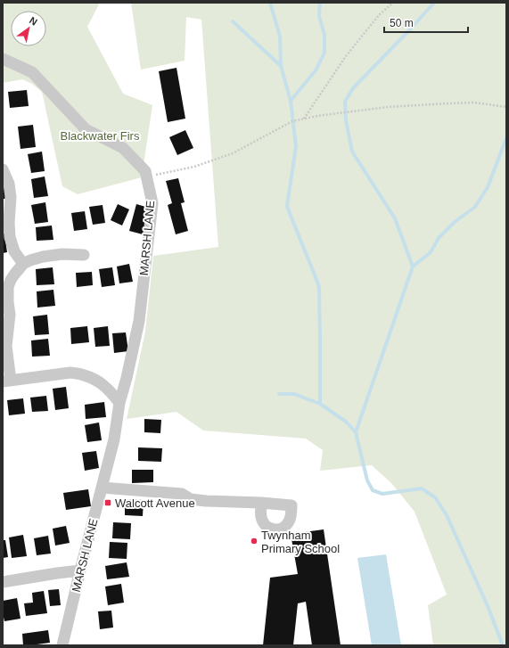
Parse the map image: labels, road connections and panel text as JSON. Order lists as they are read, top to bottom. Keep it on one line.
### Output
{"streets":{"street":["MARSH LANE"]},"parks":["Blackwater Firs"],"places":{"transit":["Walcott Avenue"],"other":["Twynham Primary School"]},"scale_bar":"50 m","north":"top right"}
